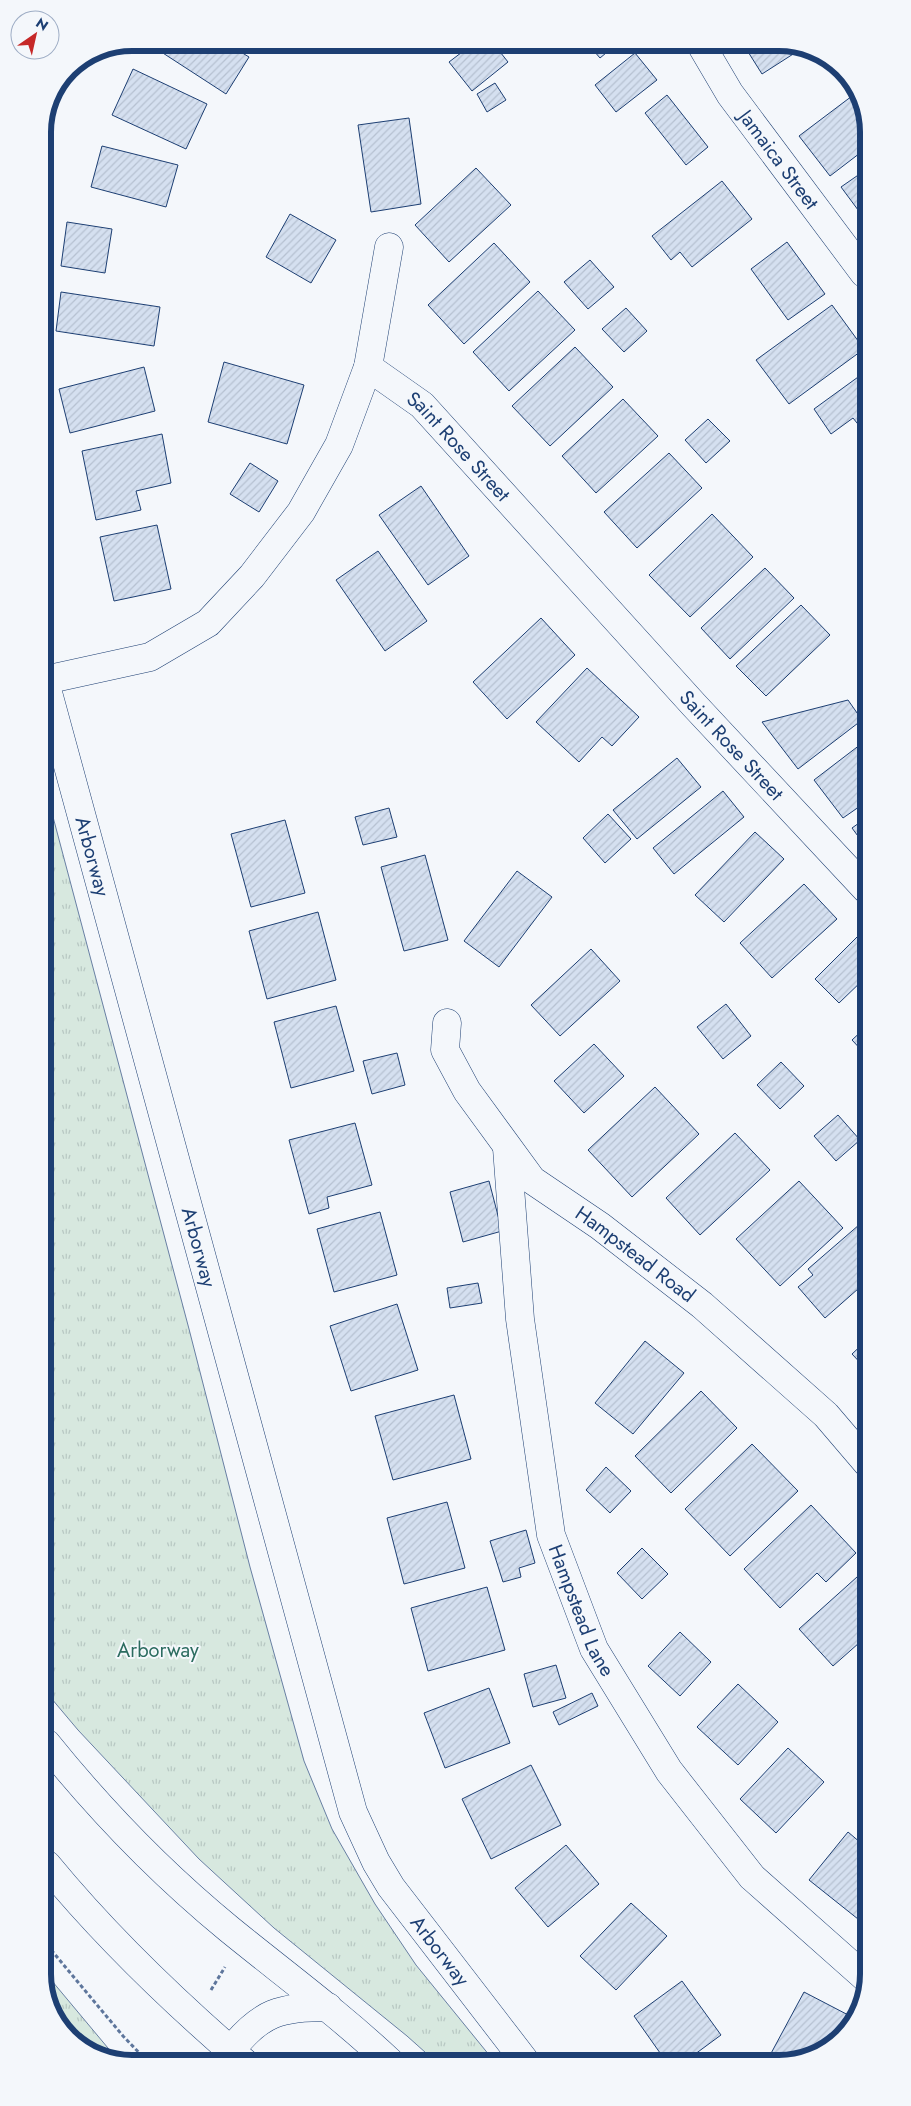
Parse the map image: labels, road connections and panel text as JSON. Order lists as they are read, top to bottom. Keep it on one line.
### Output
{"streets":{"main road":["Jamaica Street","Saint Rose Street","Arborway","Hampstead Road","Hampstead Lane"]},"crossings":[["Hampstead Road","Hampstead Lane"]],"parks":["Arborway"],"north":"top right"}
